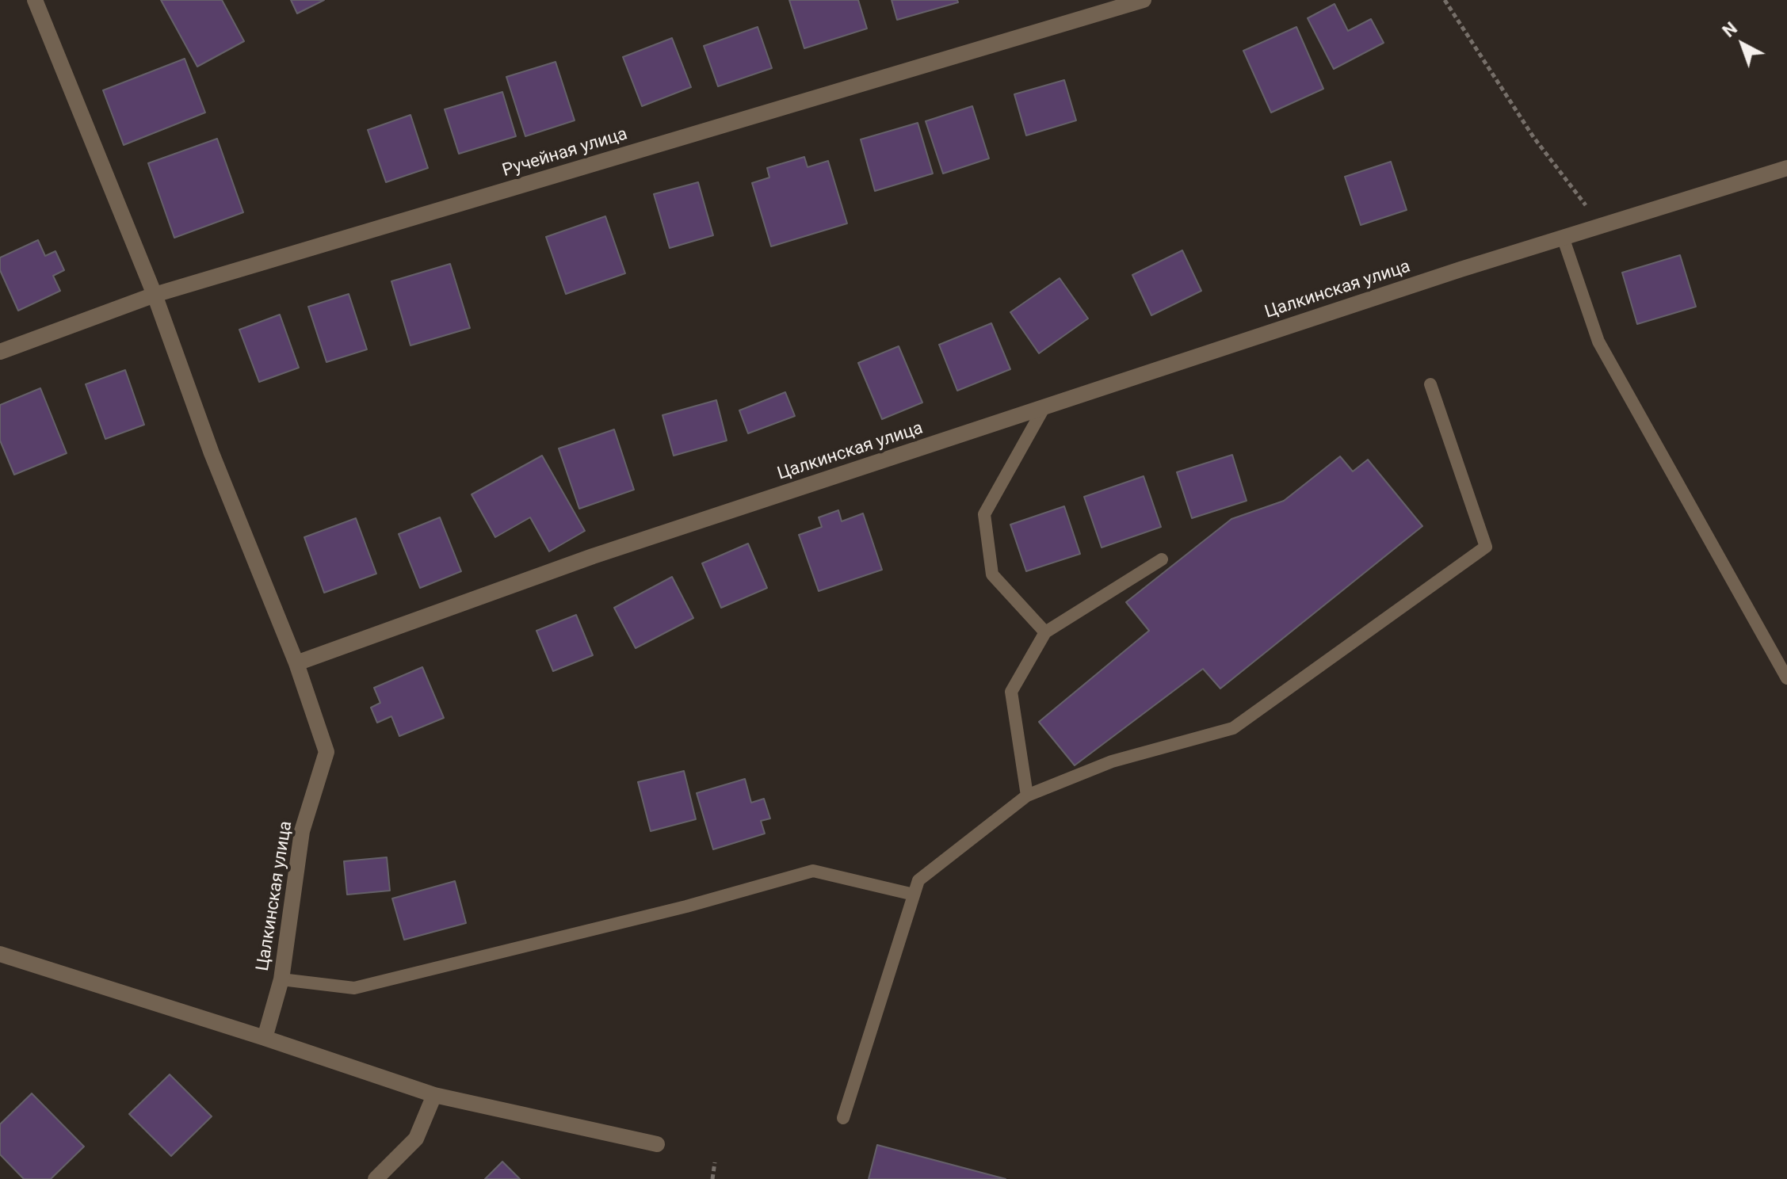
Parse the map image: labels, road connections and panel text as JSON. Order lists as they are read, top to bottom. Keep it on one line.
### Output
{"streets":{"street":["Ручейная улица","Цалкинская улица"]},"north":"top left"}
